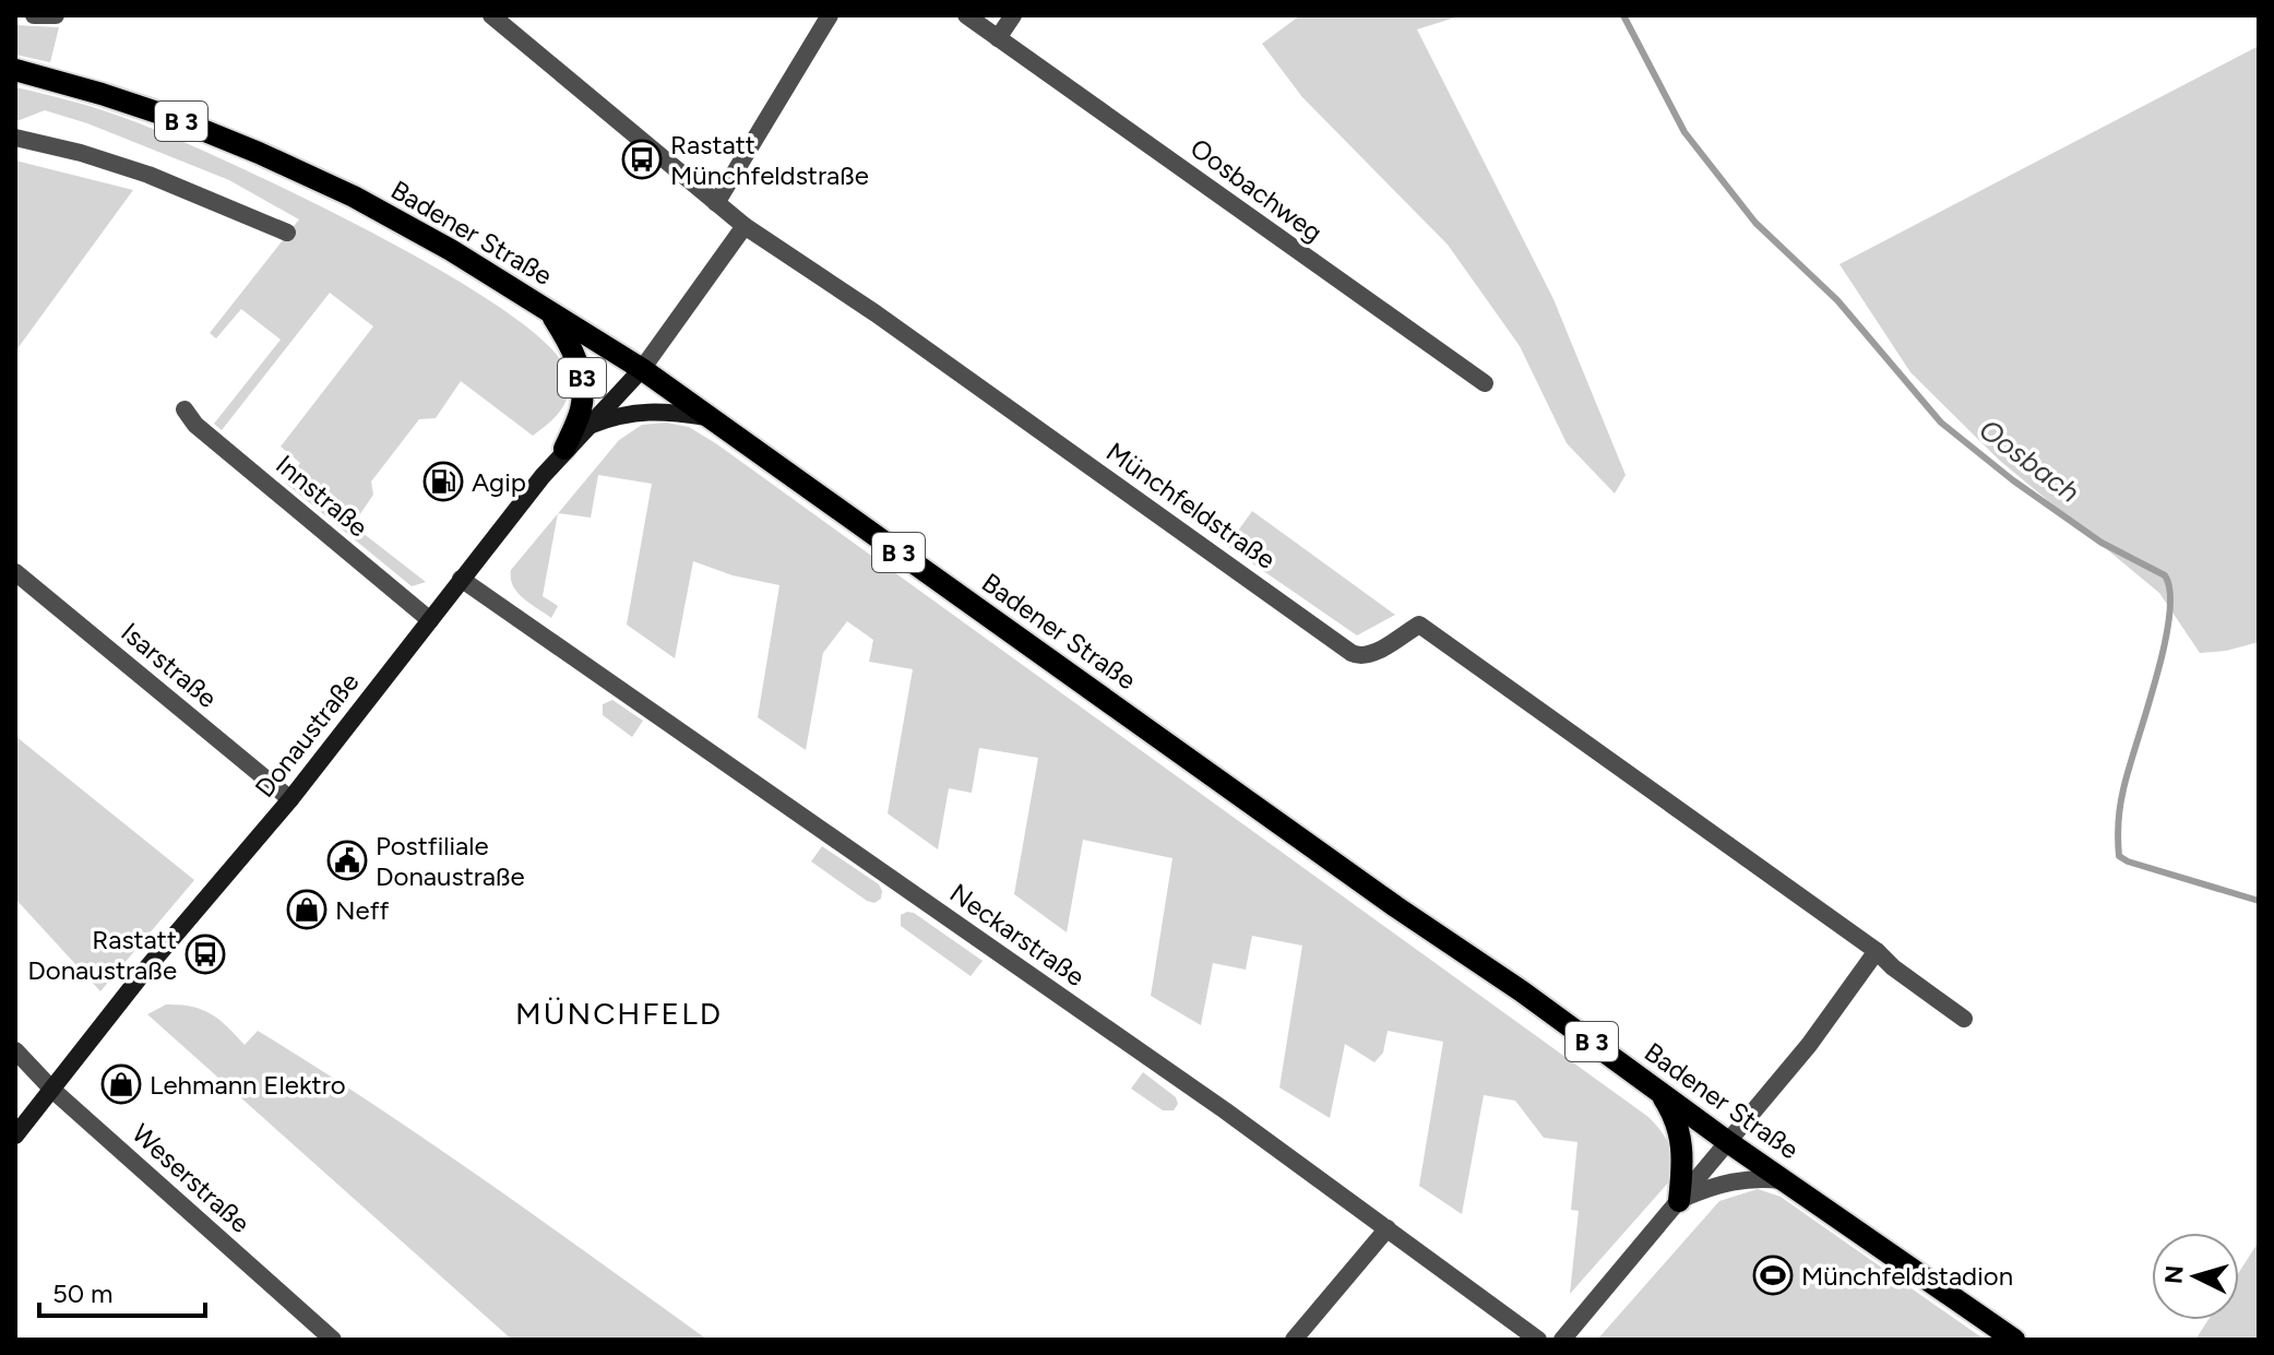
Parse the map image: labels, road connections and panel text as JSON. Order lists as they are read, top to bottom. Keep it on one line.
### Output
{"streets":{"main road":["B 3","Badener Straße","B3"],"street":["Oosbachweg","Innstraße","Münchfeldstraße","Isarstraße","Donaustraße","Neckarstraße","Weserstraße"]},"crossings":[["Badener Straße","B3"],["Badener Straße","Donaustraße"],["B3","Donaustraße"],["Innstraße","Donaustraße"],["Isarstraße","Donaustraße"],["Donaustraße","Neckarstraße"],["Donaustraße","Weserstraße"]],"districts":["MÜNCHFELD"],"water":["Oosbach"],"places":{"bus stop":["Rastatt Münchfeldstraße","Rastatt Donaustraße"],"fuel station":["Agip"],"public building":["Postfiliale Donaustraße"],"shop":["Neff","Lehmann Elektro"],"sports":["Münchfeldstadion"]},"scale_bar":"50 m","north":"left"}
